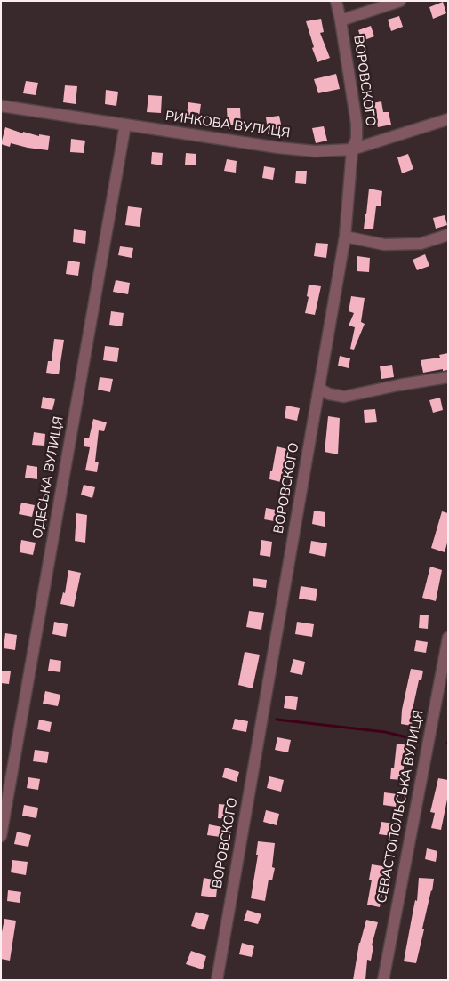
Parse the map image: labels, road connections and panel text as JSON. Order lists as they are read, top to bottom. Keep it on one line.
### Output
{"streets":{"street":["ВОРОВСКОГО","РИНКОВА ВУЛИЦЯ","ОДЕСЬКА ВУЛИЦЯ","СЕВАСТОПОЛЬСЬКА ВУЛИЦЯ"]},"crossings":[["ВОРОВСКОГО","РИНКОВА ВУЛИЦЯ"],["РИНКОВА ВУЛИЦЯ","ОДЕСЬКА ВУЛИЦЯ"]]}
